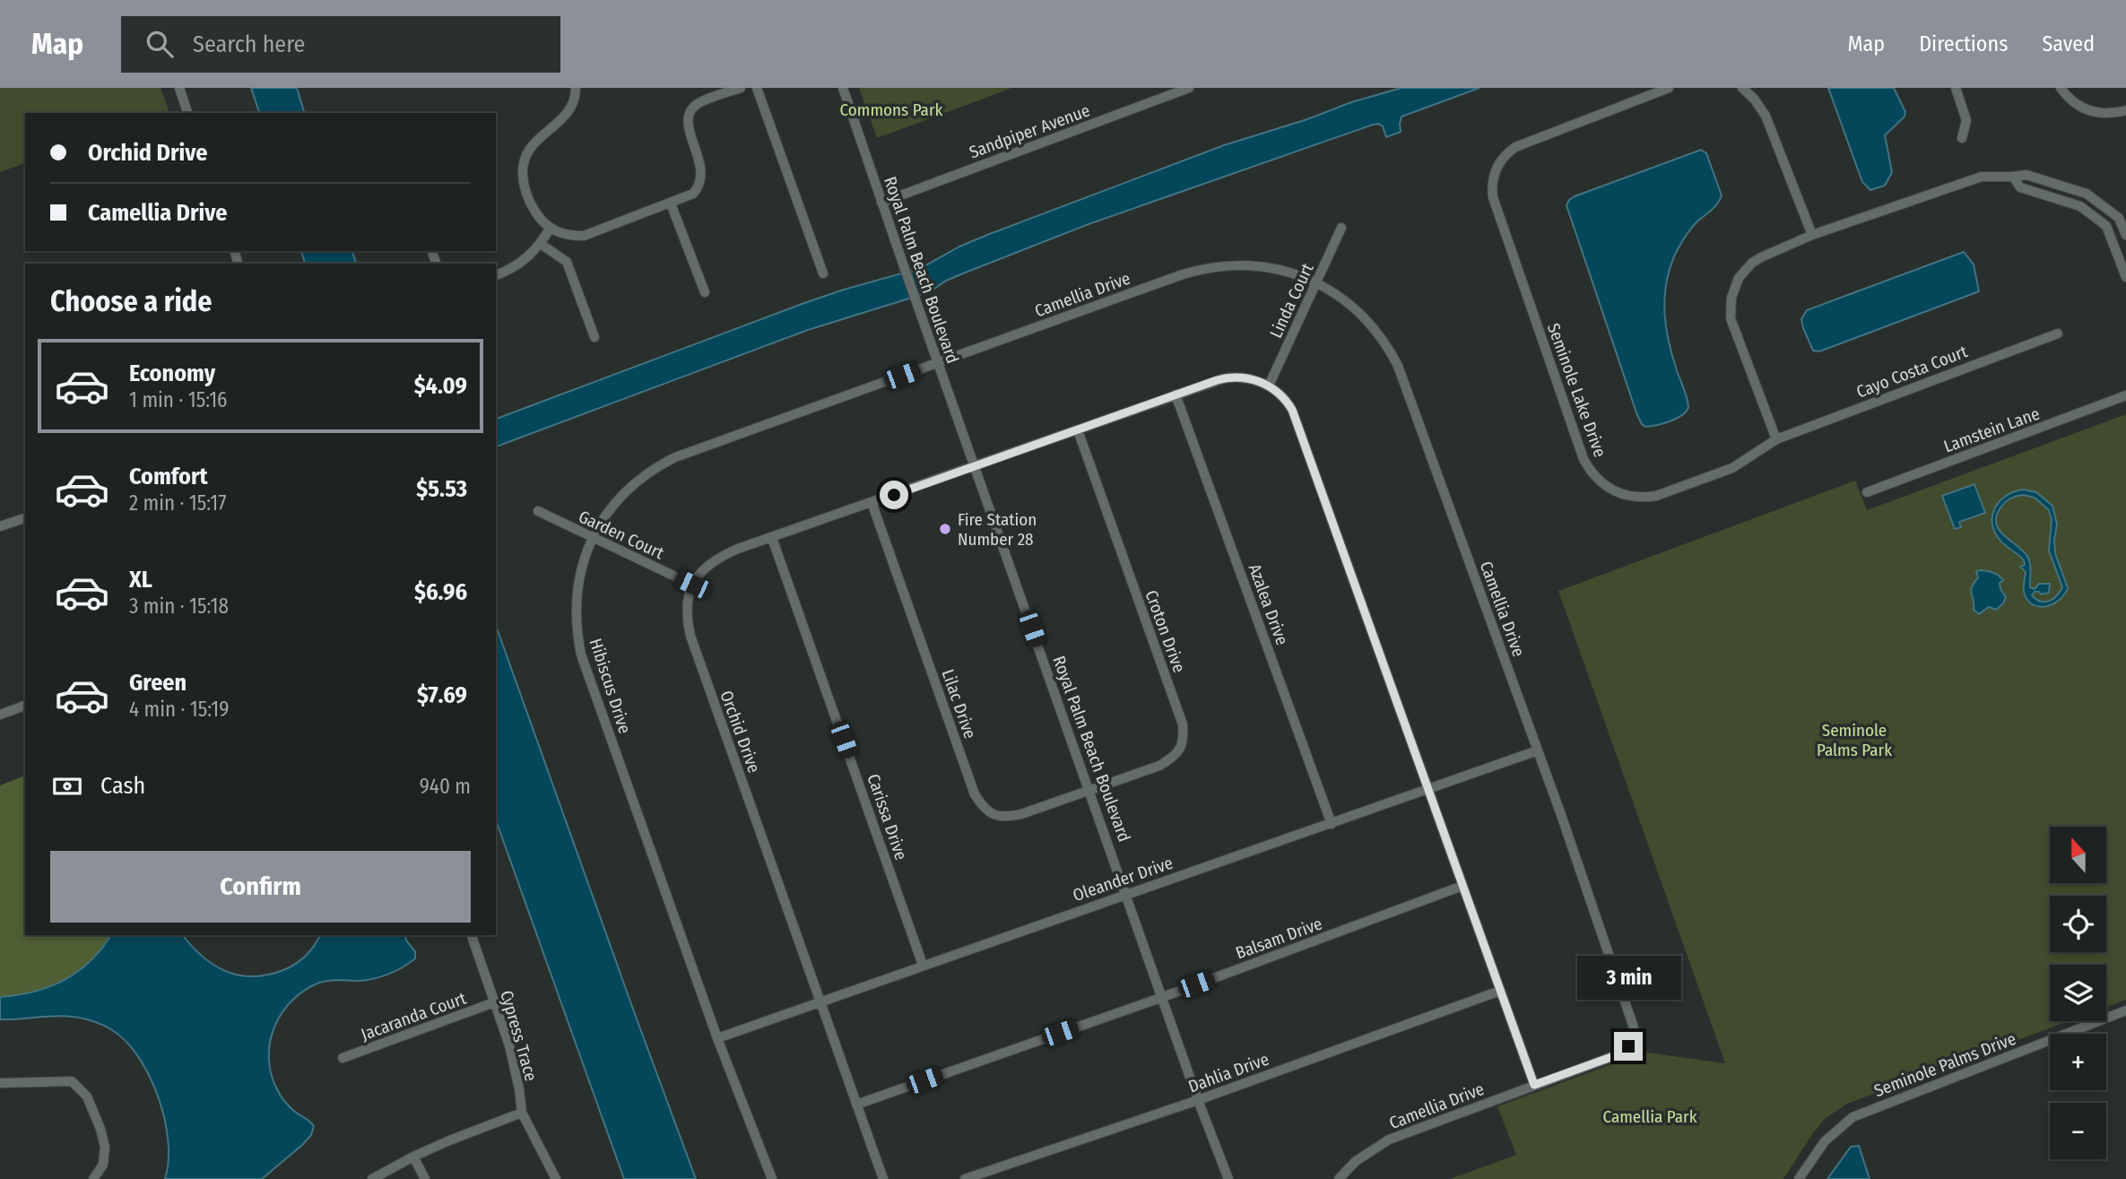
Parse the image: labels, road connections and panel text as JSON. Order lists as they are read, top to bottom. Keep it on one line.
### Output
{"streets":{"street":["Sandpiper Avenue","Royal Palm Beach Boulevard","Camellia Drive","Linda Court","Cayo Costa Court","Seminole Lake Drive","Lamstein Lane","Garden Court","Azalea Drive","Croton Drive","Hibiscus Drive","Lilac Drive","Orchid Drive","Carissa Drive","Oleander Drive","Balsam Drive","Jacaranda Court","Cypress Trace","Seminole Palms Drive","Dahlia Drive"]},"crossings":[["Sandpiper Avenue","Royal Palm Beach Boulevard"],["Royal Palm Beach Boulevard","Camellia Drive"],["Royal Palm Beach Boulevard","Croton Drive"],["Royal Palm Beach Boulevard","Hibiscus Drive"],["Royal Palm Beach Boulevard","Lilac Drive"],["Royal Palm Beach Boulevard","Oleander Drive"],["Royal Palm Beach Boulevard","Balsam Drive"],["Royal Palm Beach Boulevard","Dahlia Drive"],["Camellia Drive","Linda Court"],["Camellia Drive","Hibiscus Drive"],["Camellia Drive","Oleander Drive"],["Cayo Costa Court","Seminole Lake Drive"],["Garden Court","Hibiscus Drive"],["Garden Court","Orchid Drive"],["Azalea Drive","Oleander Drive"],["Croton Drive","Lilac Drive"],["Hibiscus Drive","Oleander Drive"],["Orchid Drive","Oleander Drive"],["Orchid Drive","Balsam Drive"],["Carissa Drive","Oleander Drive"],["Jacaranda Court","Cypress Trace"]],"parks":["Commons Park","Seminole Palms Park","Camellia Park"],"places":["Fire Station Number 28"],"north":"top","page":{"header":"Map","search":"Search here","nav":["Map","Directions","Saved"],"banner":["Orchid Drive","Camellia Drive"],"heading":"Choose a ride","list":[{"name":"Economy","note":"1 min · 15:16","value":"$4.09"},{"name":"Comfort","note":"2 min · 15:17","value":"$5.53"},{"name":"XL","note":"3 min · 15:18","value":"$6.96"},{"name":"Green","note":"4 min · 15:19","value":"$7.69"}],"pay":["Cash","940 m"],"map_buttons":["+","−"],"buttons":"Confirm","bubble":"3 min"}}
